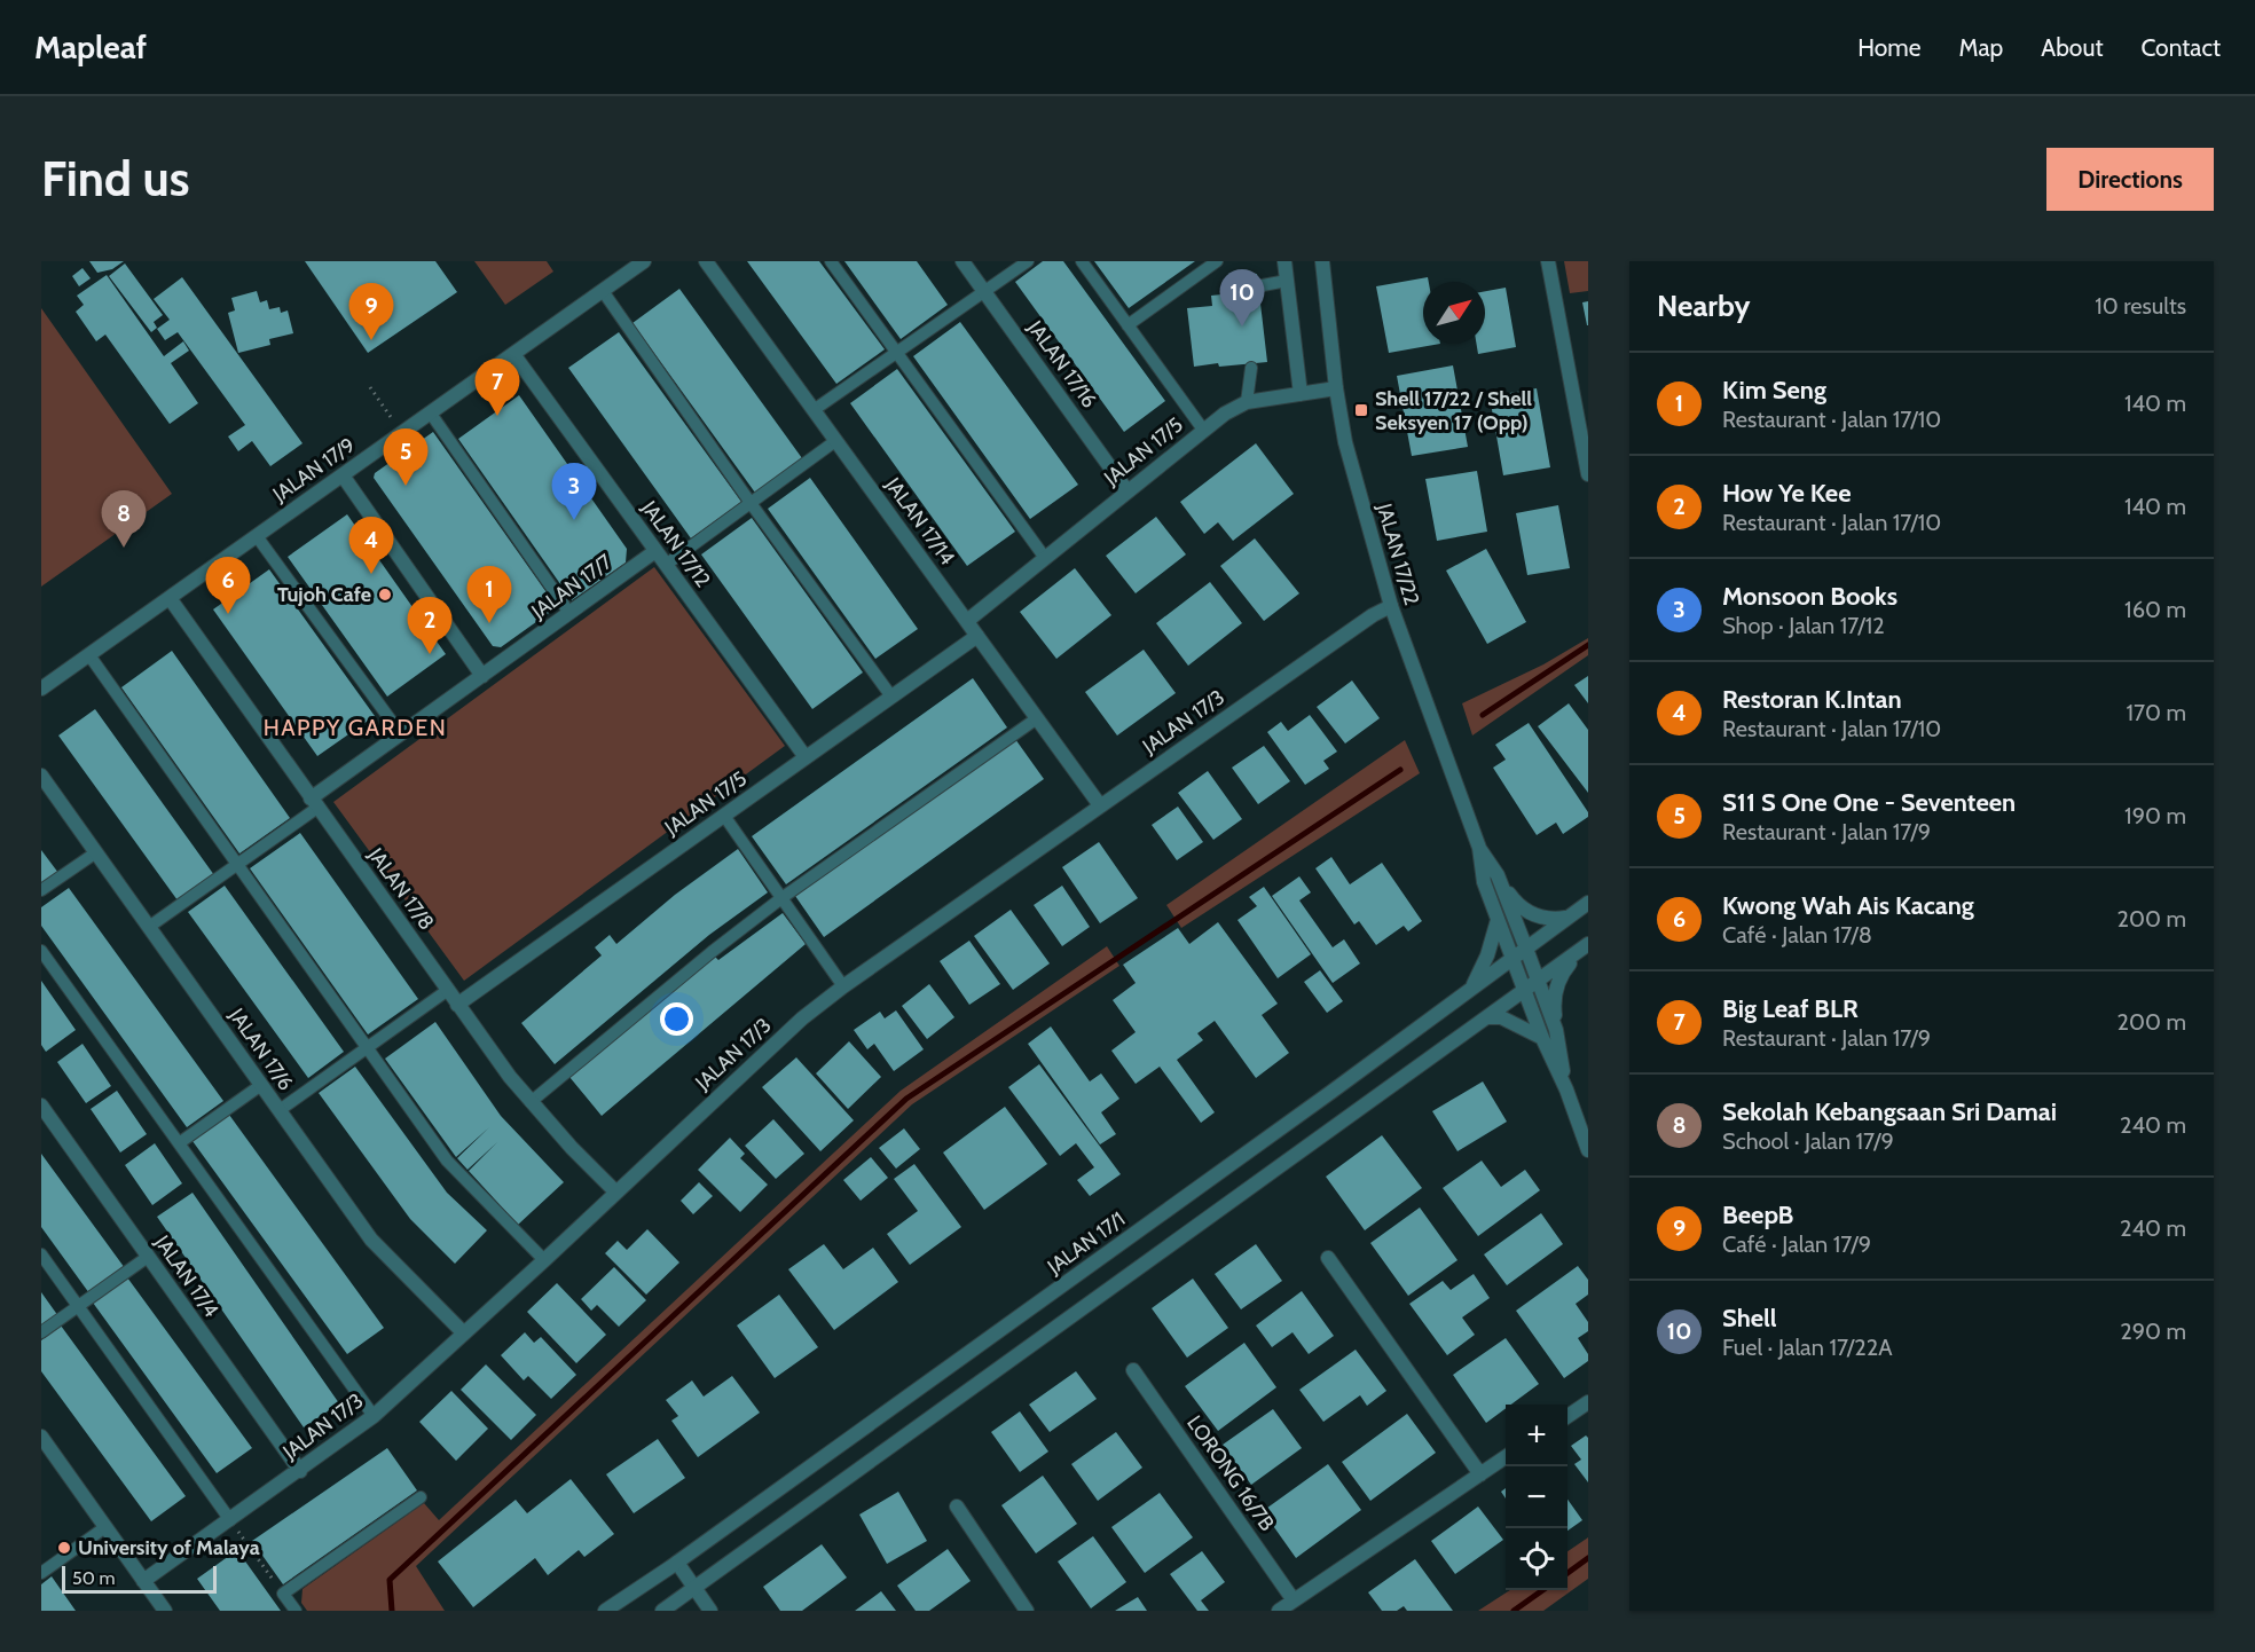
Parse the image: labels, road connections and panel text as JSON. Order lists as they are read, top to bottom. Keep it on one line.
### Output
{"streets":{"street":["JALAN 17/16","JALAN 17/5","JALAN 17/9","JALAN 17/14","JALAN 17/12","JALAN 17/22","JALAN 17/7","JALAN 17/3","JALAN 17/8","JALAN 17/6","JALAN 17/1","JALAN 17/4","LORONG 16/7B"]},"crossings":[["JALAN 17/16","JALAN 17/5"],["JALAN 17/5","JALAN 17/14"],["JALAN 17/5","JALAN 17/12"],["JALAN 17/5","JALAN 17/22"],["JALAN 17/5","JALAN 17/8"],["JALAN 17/9","JALAN 17/12"],["JALAN 17/9","JALAN 17/8"],["JALAN 17/14","JALAN 17/3"],["JALAN 17/12","JALAN 17/7"],["JALAN 17/22","JALAN 17/3"],["JALAN 17/22","JALAN 17/1"],["JALAN 17/7","JALAN 17/8"],["JALAN 17/3","JALAN 17/8"],["JALAN 17/3","JALAN 17/6"],["JALAN 17/3","JALAN 17/4"]],"districts":["HAPPY GARDEN"],"places":{"transit":["Shell 17/22 / Shell Seksyen 17 (Opp)"],"other":["Tujoh Cafe","University of Malaya"]},"scale_bar":"50 m","north":"top right","page":{"header":"Mapleaf","nav":["Home","Map","About","Contact"],"buttons":"Directions","title":"Find us","heading":["Nearby","10 results"],"pins":["10","9","7","5","3","8","4","6","1","2"],"list":[{"mark":"1","name":"Kim Seng","note":"Restaurant · Jalan 17/10","value":"140 m"},{"mark":"2","name":"How Ye Kee","note":"Restaurant · Jalan 17/10","value":"140 m"},{"mark":"3","name":"Monsoon Books","note":"Shop · Jalan 17/12","value":"160 m"},{"mark":"4","name":"Restoran K.Intan","note":"Restaurant · Jalan 17/10","value":"170 m"},{"mark":"5","name":"S11 S One One - Seventeen","note":"Restaurant · Jalan 17/9","value":"190 m"},{"mark":"6","name":"Kwong Wah Ais Kacang","note":"Café · Jalan 17/8","value":"200 m"},{"mark":"7","name":"Big Leaf BLR","note":"Restaurant · Jalan 17/9","value":"200 m"},{"mark":"8","name":"Sekolah Kebangsaan Sri Damai","note":"School · Jalan 17/9","value":"240 m"},{"mark":"9","name":"BeepB","note":"Café · Jalan 17/9","value":"240 m"},{"mark":"10","name":"Shell","note":"Fuel · Jalan 17/22A","value":"290 m"}],"map_buttons":["+","−"],"scale":"50 m"}}
